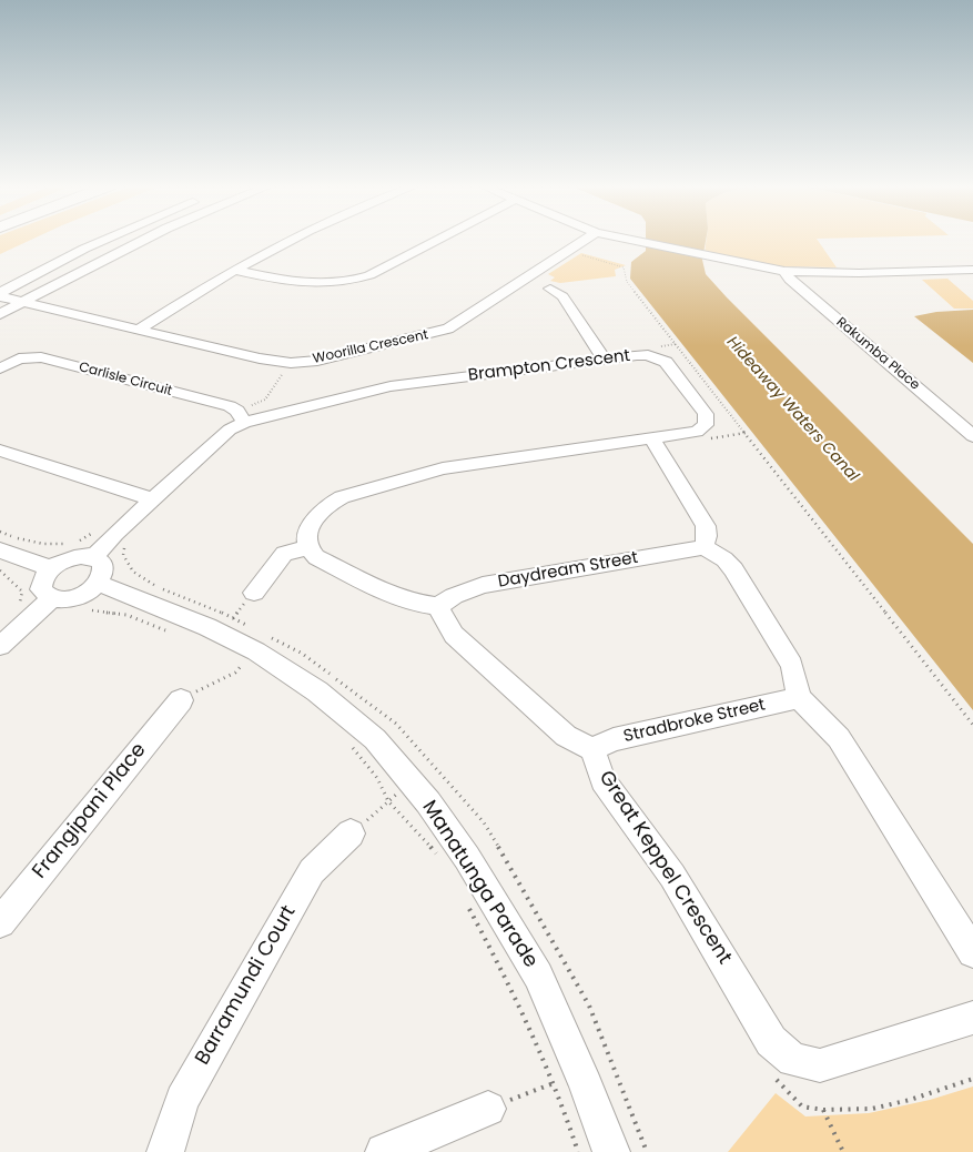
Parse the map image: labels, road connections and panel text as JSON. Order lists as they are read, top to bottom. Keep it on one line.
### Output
{"streets":{"street":["Woorilla Crescent","Rakumba Place","Brampton Crescent","Carlisle Circuit","Daydream Street","Stradbroke Street","Frangipani Place","Great Keppel Crescent","Manatunga Parade","Barramundi Court"]},"crossings":[["Brampton Crescent","Carlisle Circuit"],["Brampton Crescent","Manatunga Parade"],["Stradbroke Street","Great Keppel Crescent"]],"water":["Hideaway Waters Canal"]}
